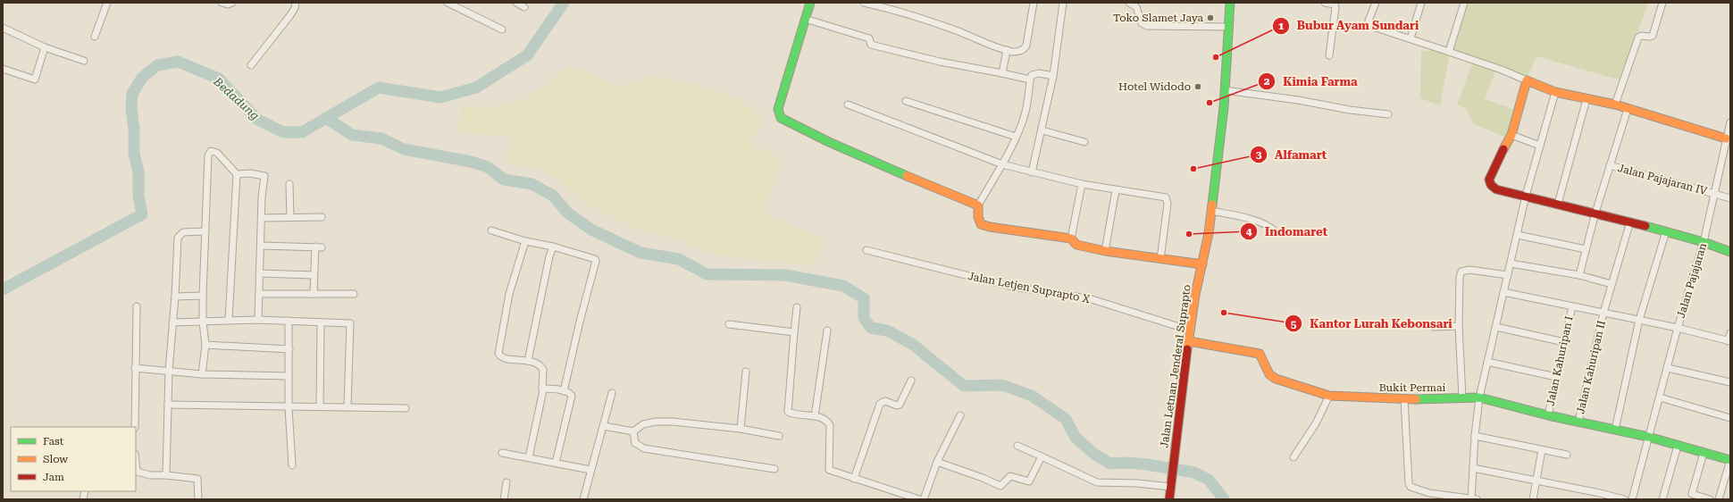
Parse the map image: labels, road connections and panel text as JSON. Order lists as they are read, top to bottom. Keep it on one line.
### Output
{"streets":{"street":["Jalan Pajajaran IV","Jalan Pajajaran","Jalan Letjen Suprapto X","Jalan Kahuripan I","Jalan Letnan Jenderal Suprapto","Jalan Kahuripan II","Bukit Permai"]},"crossings":[["Jalan Pajajaran IV","Jalan Pajajaran"],["Jalan Pajajaran","Bukit Permai"],["Jalan Letjen Suprapto X","Jalan Letnan Jenderal Suprapto"],["Jalan Kahuripan I","Bukit Permai"],["Jalan Letnan Jenderal Suprapto","Bukit Permai"],["Jalan Kahuripan II","Bukit Permai"]],"water":["Bedadung"],"places":["Toko Slamet Jaya","Bubur Ayam Sundari","Hotel Widodo","Kimia Farma","Alfamart","Indomaret","Kantor Lurah Kebonsari"],"legend":["Fast","Slow","Jam"]}
